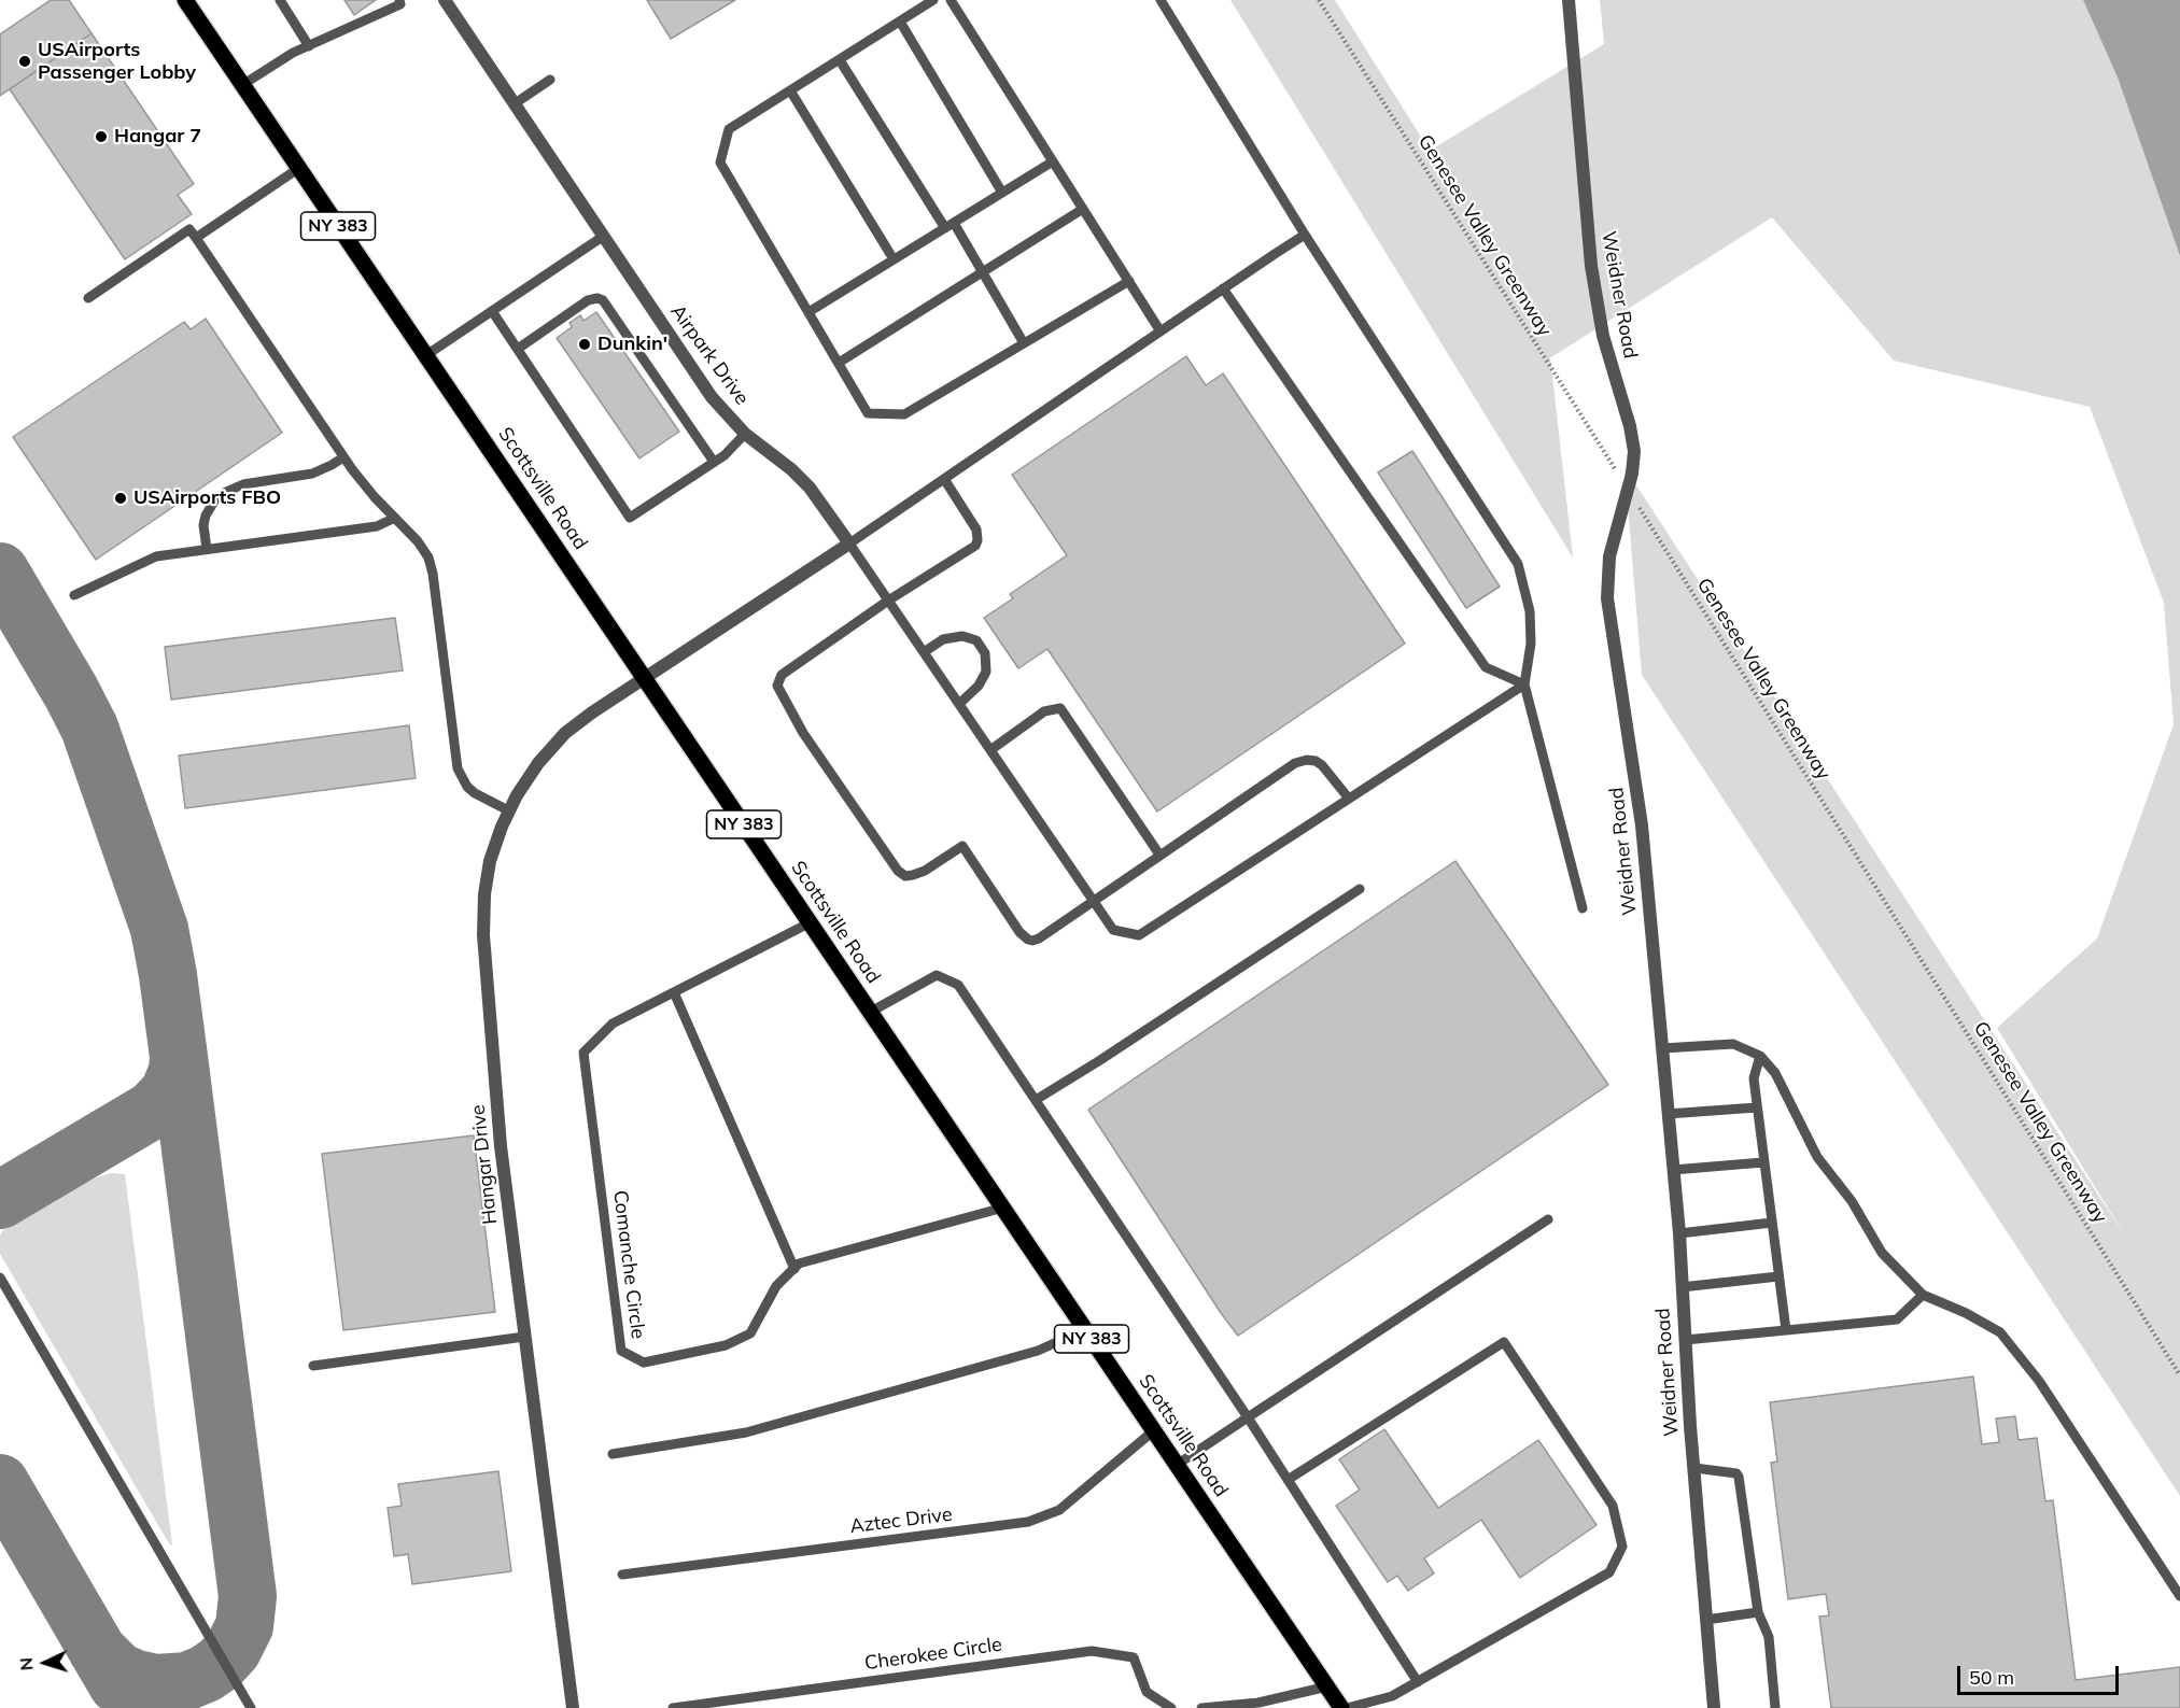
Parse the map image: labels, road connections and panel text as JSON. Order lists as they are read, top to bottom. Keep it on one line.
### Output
{"streets":{"main road":["NY 383","Scottsville Road"],"street":["Weidner Road","Airpark Drive","Hangar Drive"],"lane":["Comanche Circle","Aztec Drive","Cherokee Circle"],"path":["Genesee Valley Greenway"]},"crossings":[["Genesee Valley Greenway","Weidner Road"],["Scottsville Road","Hangar Drive"],["Scottsville Road","Comanche Circle"],["Scottsville Road","Aztec Drive"]],"places":["USAirports Passenger Lobby","Hangar 7","Dunkin'","USAirports FBO"],"scale_bar":"50 m","north":"left"}
